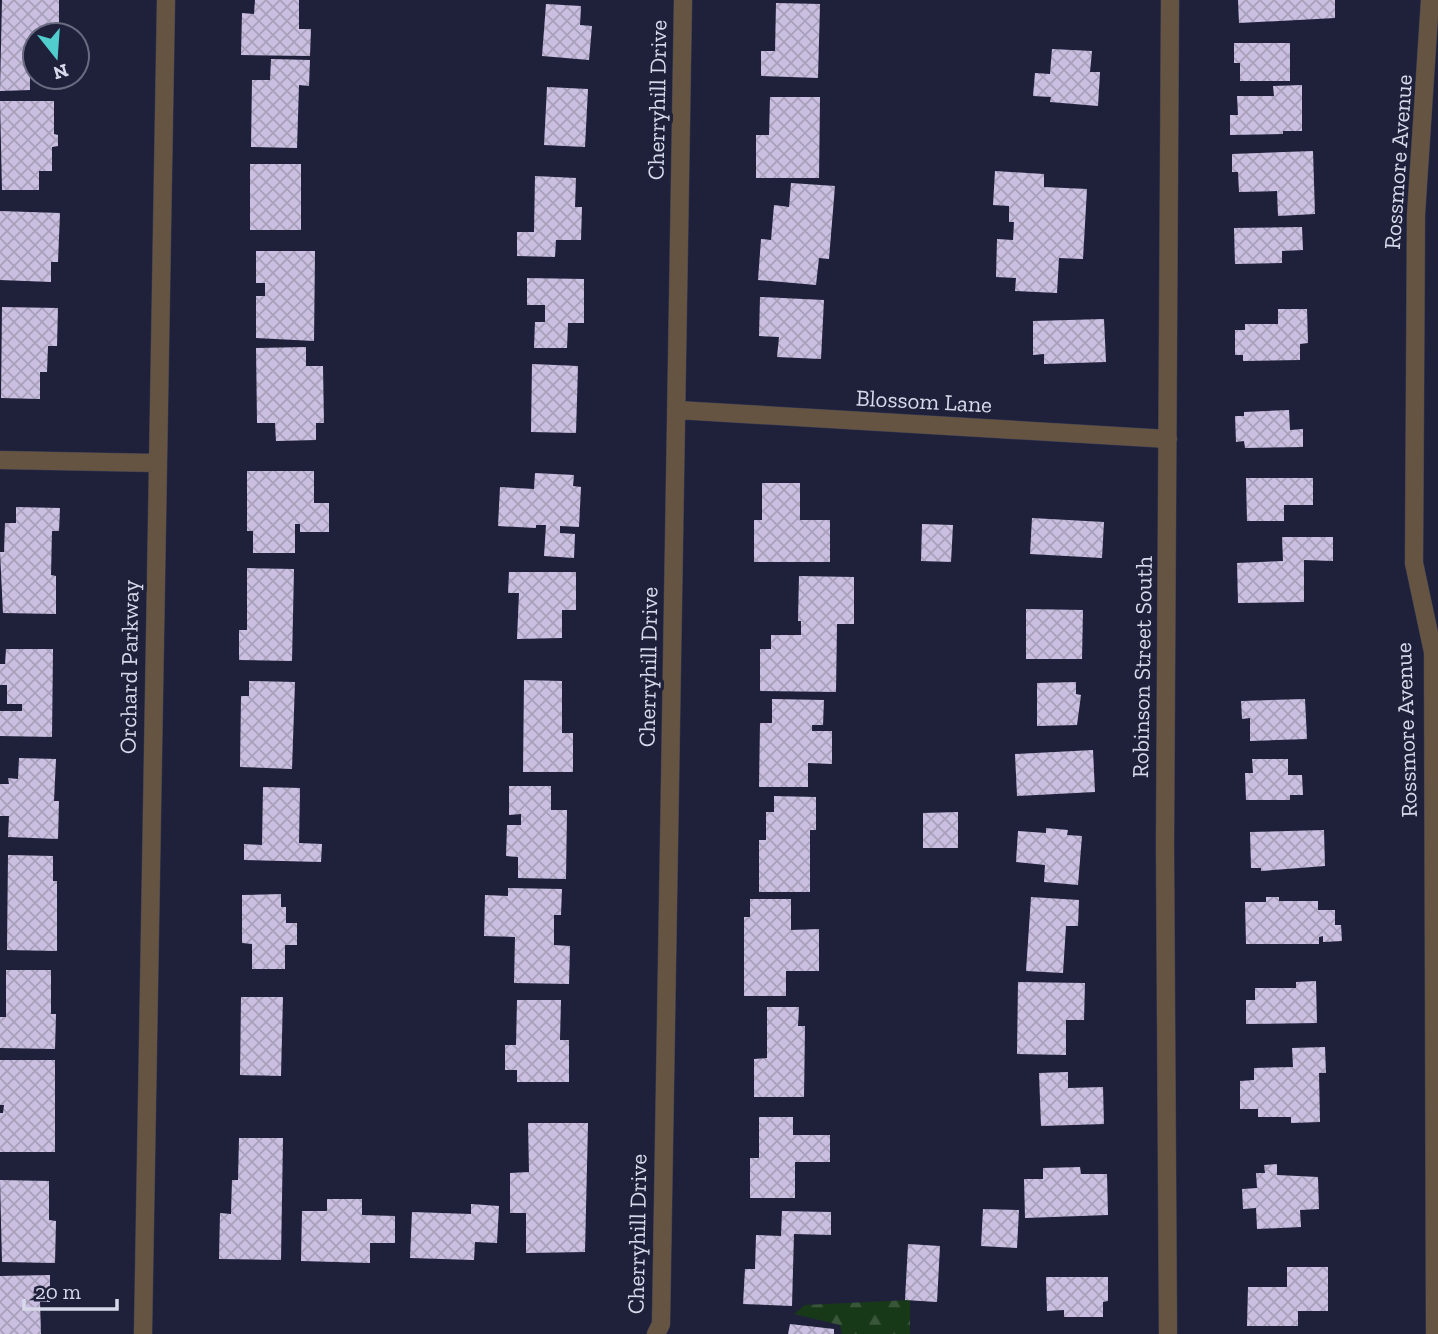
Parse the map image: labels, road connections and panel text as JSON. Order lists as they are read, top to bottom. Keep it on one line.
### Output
{"streets":{"street":["Cherryhill Drive","Rossmore Avenue","Blossom Lane","Orchard Parkway","Robinson Street South"]},"crossings":[["Cherryhill Drive","Blossom Lane"],["Blossom Lane","Robinson Street South"]],"scale_bar":"20 m","north":"bottom"}
